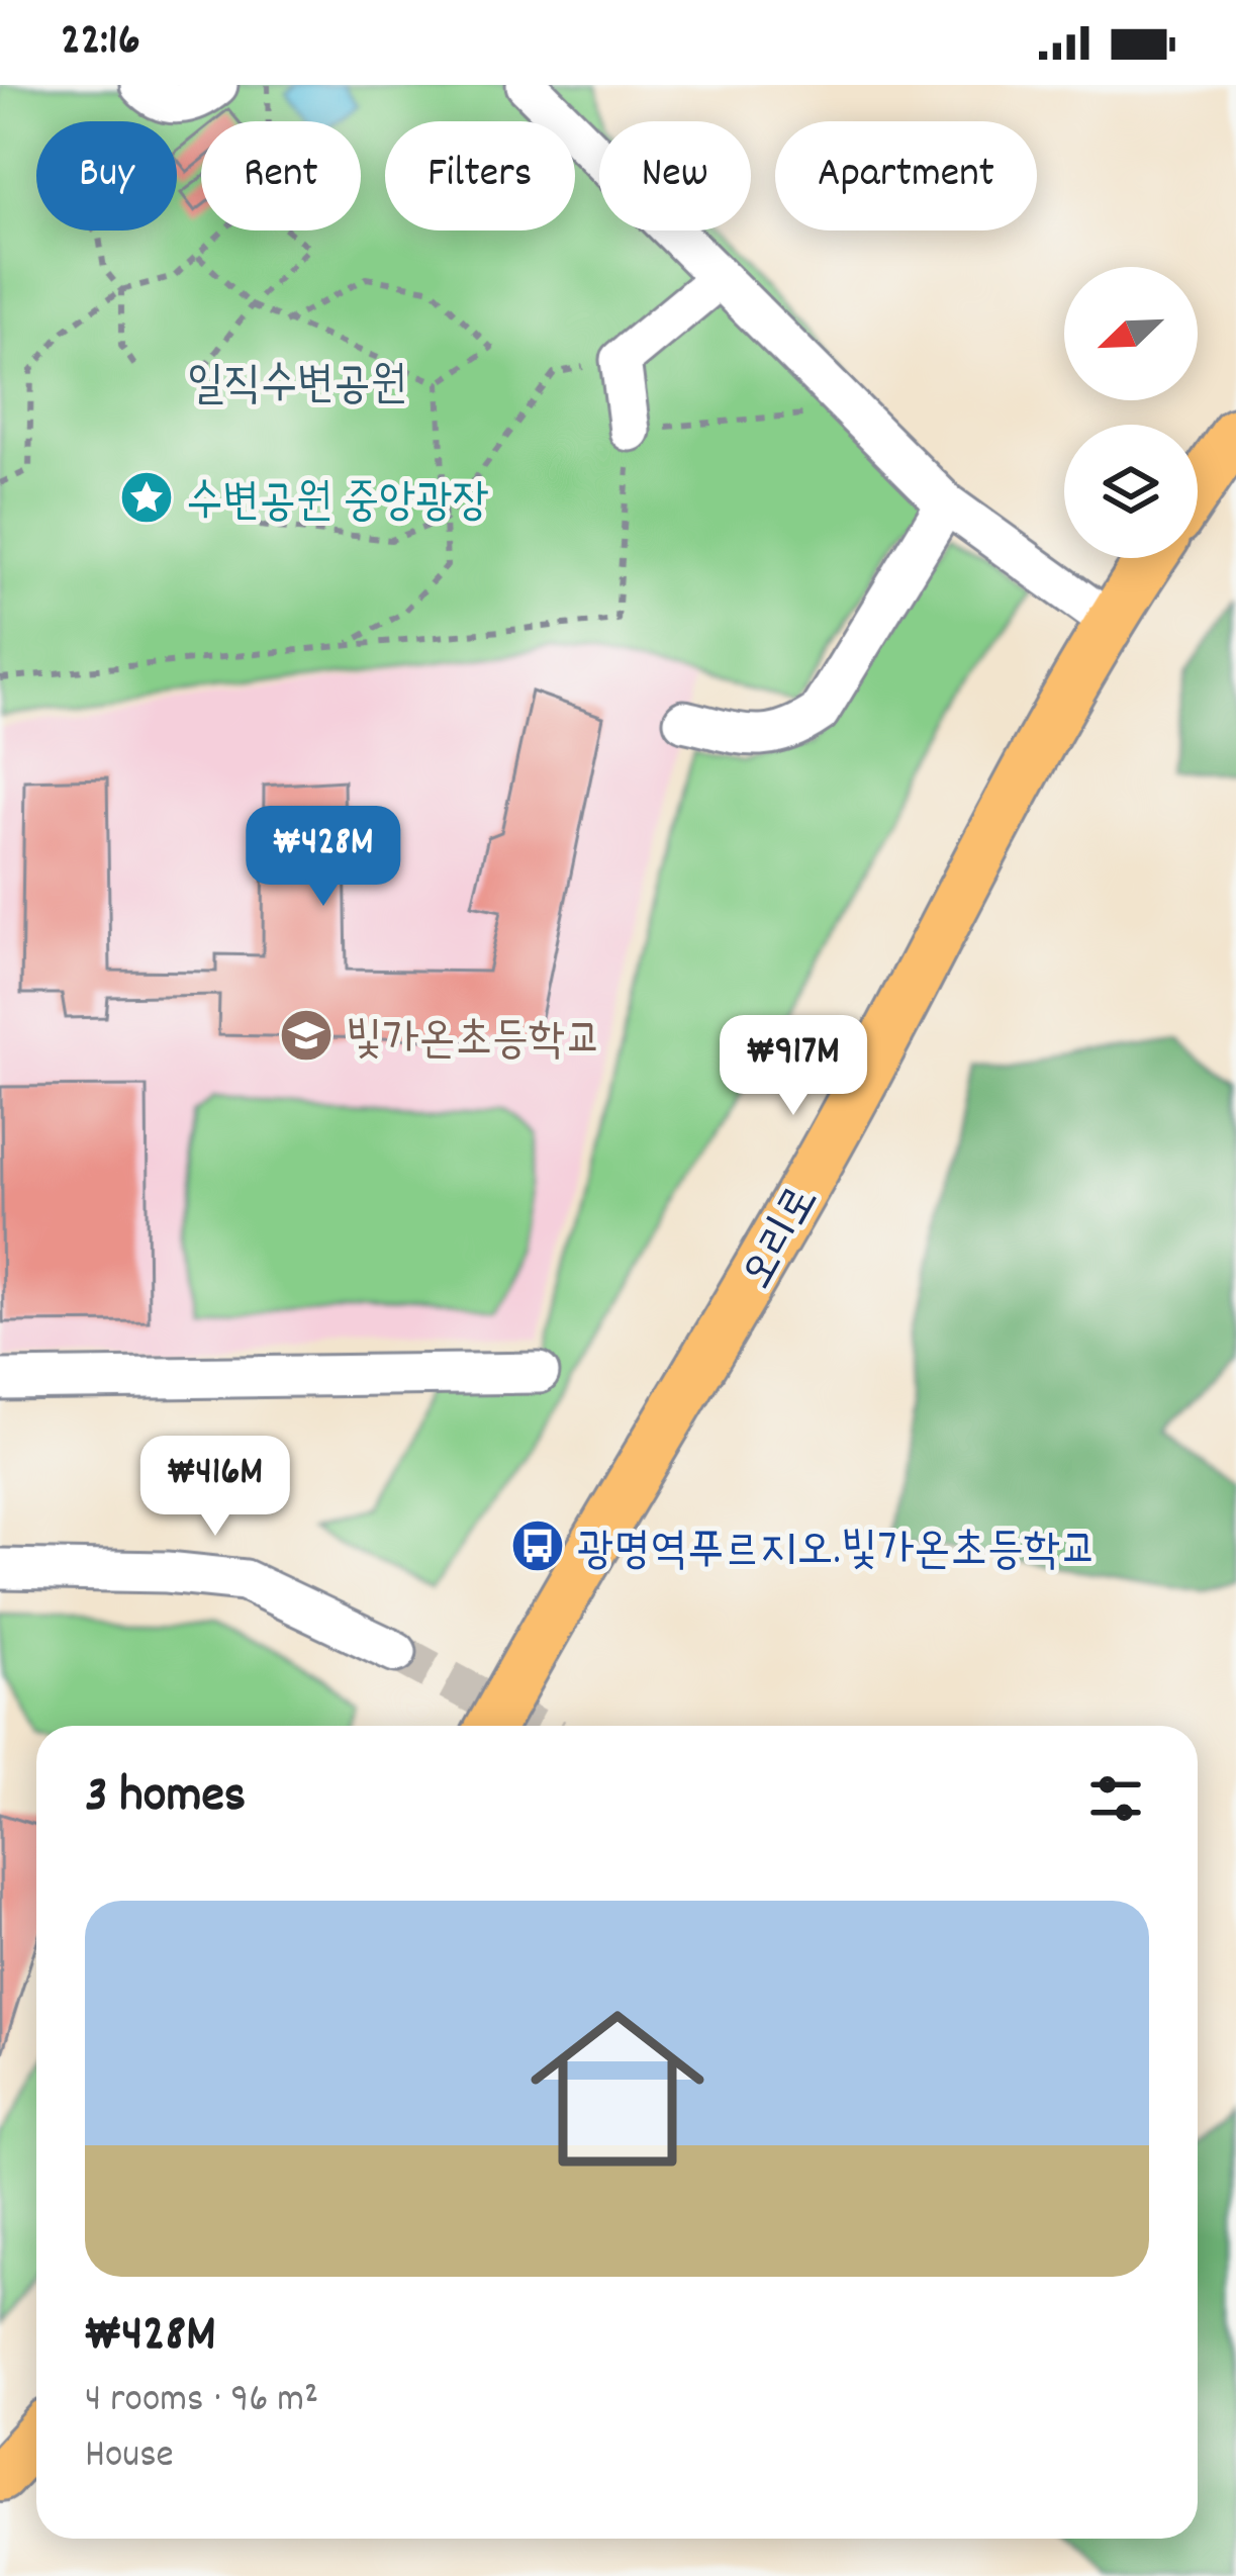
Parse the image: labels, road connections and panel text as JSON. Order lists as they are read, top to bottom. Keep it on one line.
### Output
{"streets":{"main road":["오리로"]},"parks":["일직수변공원"],"places":{"place":["수변공원 중앙광장"],"school or university":["빛가온초등학교"],"bus stop":["광명역푸르지오.빛가온초등학교"]},"north":"bottom left","page":{"status":"22:16","chip":["Buy","Rent","Filters","New","Apartment"],"price":["₩428M","₩917M","₩416M"],"heading":"3 homes","list":[{"name":"₩428M","note":"4 rooms · 96 m² · House"}]}}
